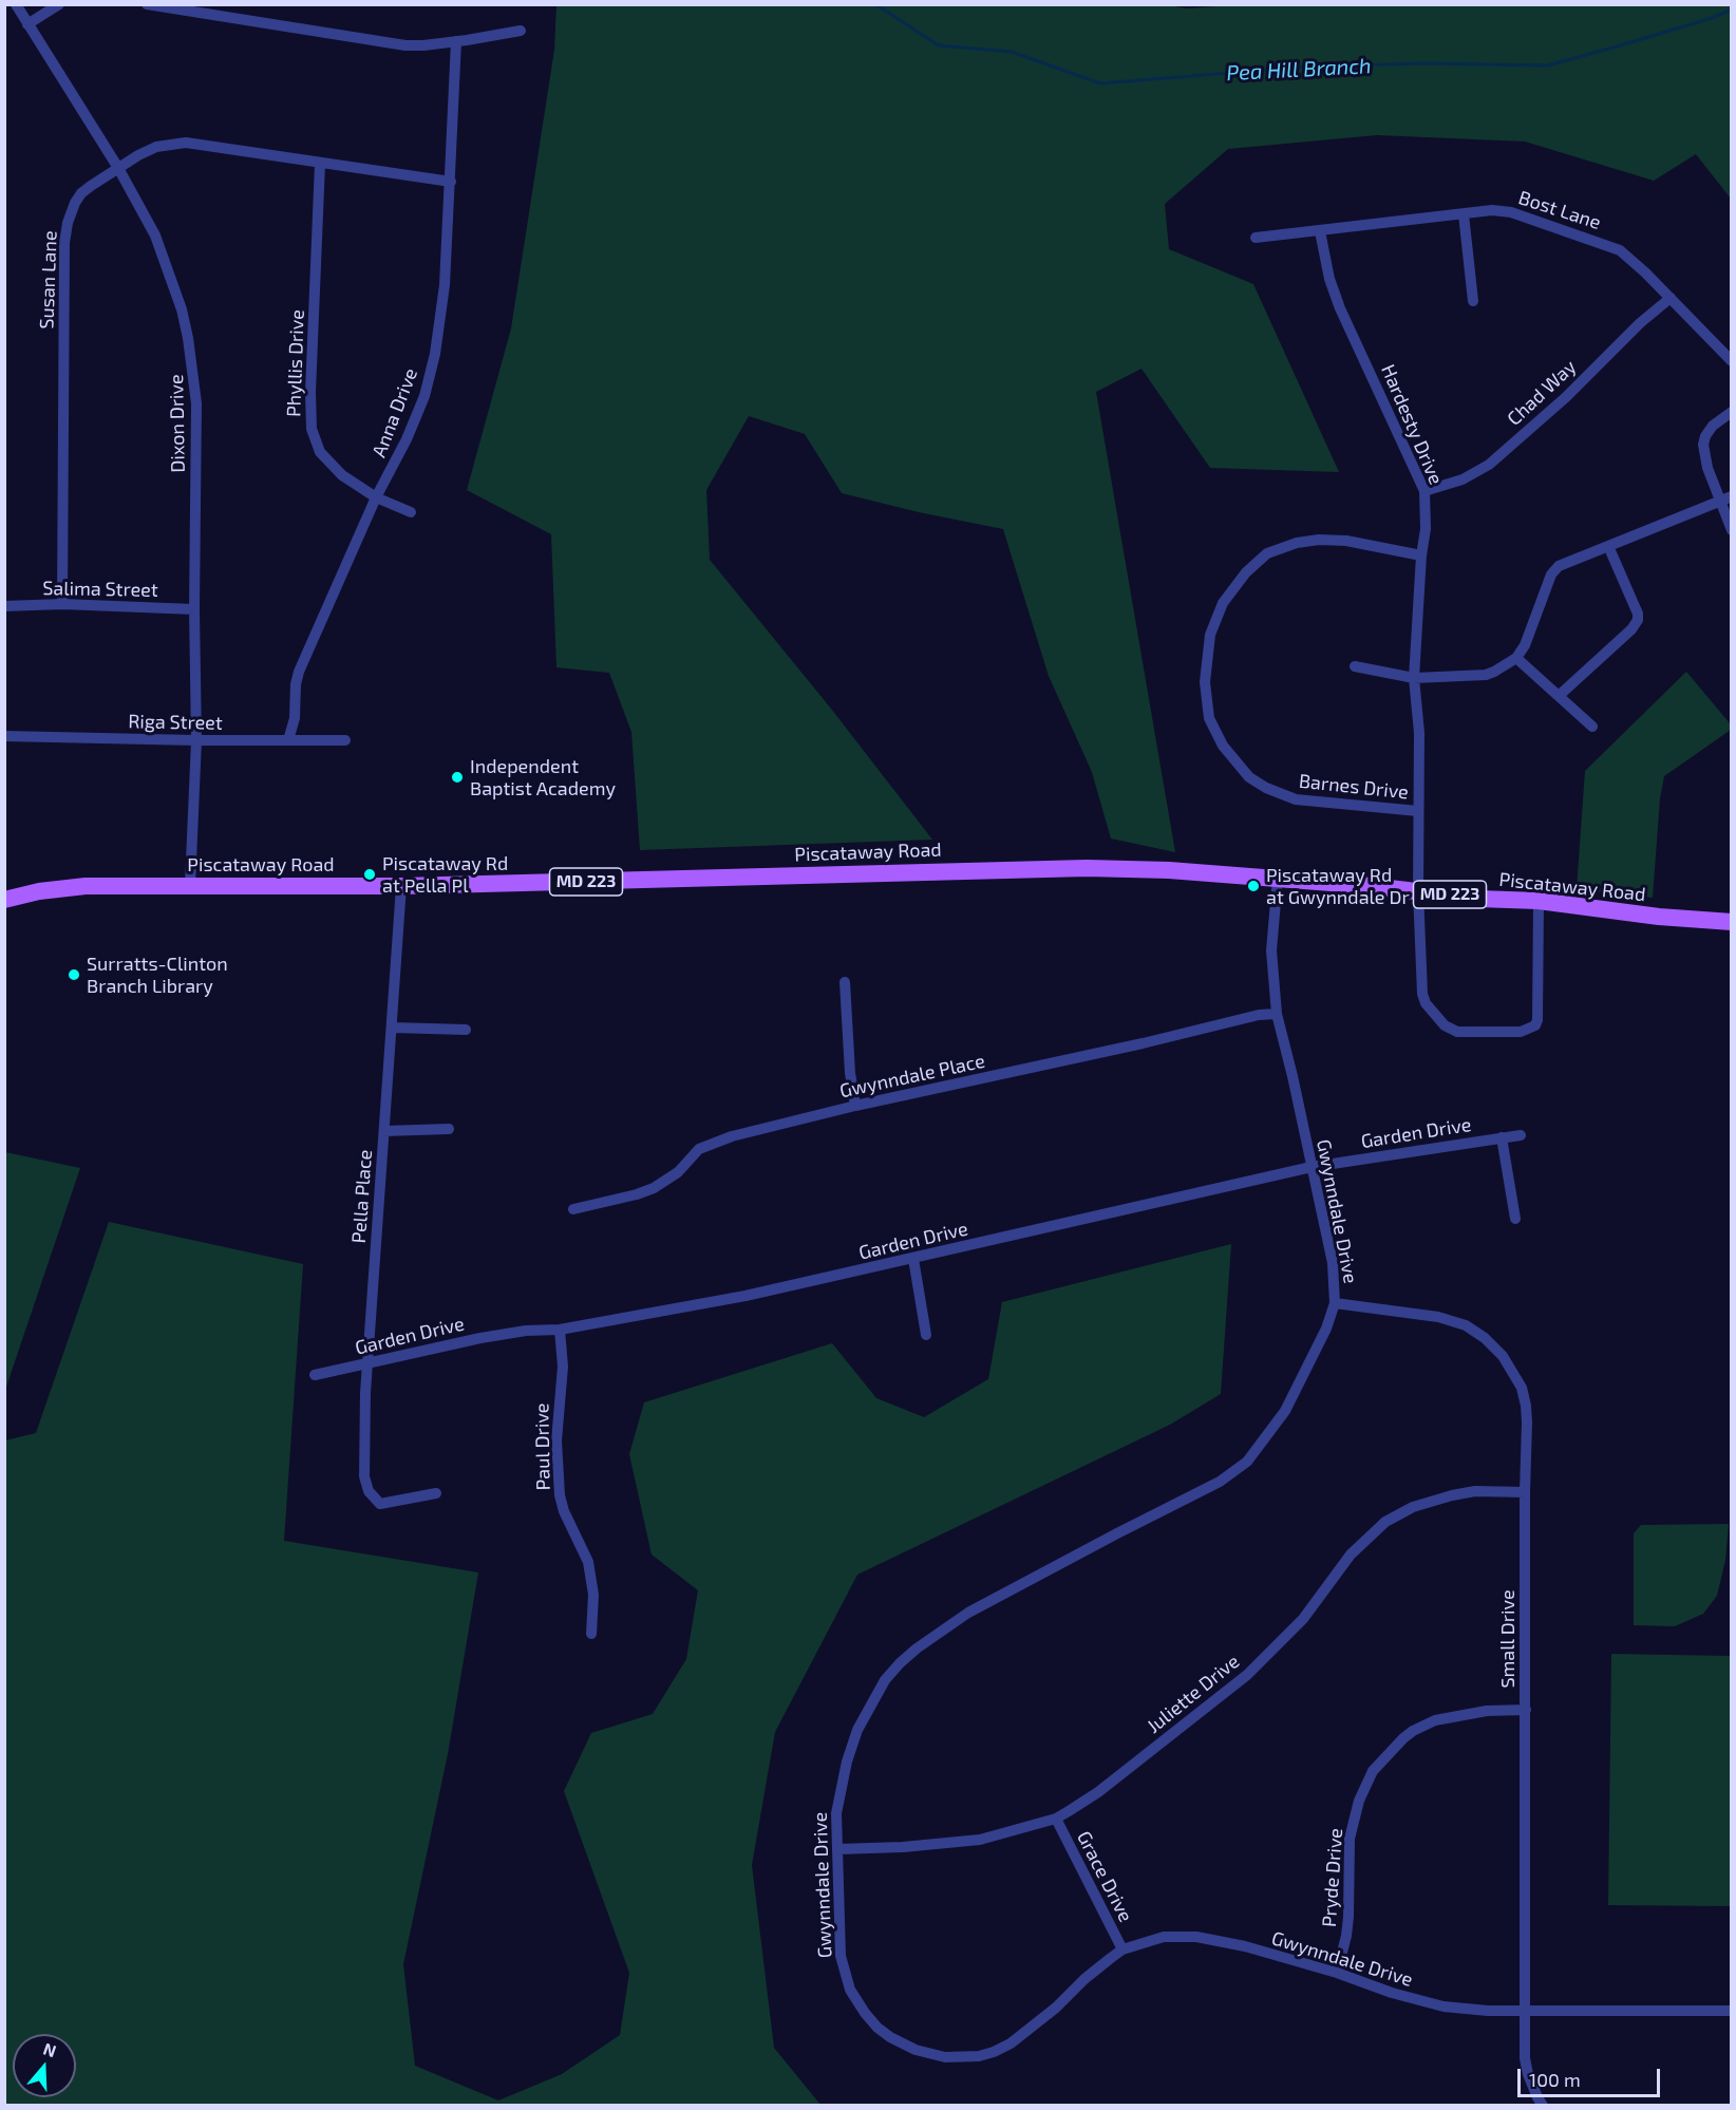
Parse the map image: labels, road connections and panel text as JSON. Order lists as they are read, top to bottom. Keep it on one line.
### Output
{"streets":{"main road":["Piscataway Road","MD 223"],"street":["Bost Lane","Susan Lane","Phyllis Drive","Chad Way","Anna Drive","Dixon Drive","Hardesty Drive","Salima Street","Riga Street","Barnes Drive","Gwynndale Place","Garden Drive","Pella Place","Gwynndale Drive","Paul Drive","Small Drive","Juliette Drive","Grace Drive","Pryde Drive"]},"crossings":[["Bost Lane","Chad Way"],["Bost Lane","Hardesty Drive"],["Susan Lane","Phyllis Drive"],["Susan Lane","Anna Drive"],["Susan Lane","Dixon Drive"],["Susan Lane","Salima Street"],["Phyllis Drive","Anna Drive"],["Chad Way","Hardesty Drive"],["Anna Drive","Riga Street"],["Dixon Drive","Salima Street"],["Dixon Drive","Riga Street"],["Dixon Drive","Piscataway Road"],["Hardesty Drive","Barnes Drive"],["Hardesty Drive","Piscataway Road"],["Piscataway Road","Pella Place"],["Piscataway Road","Gwynndale Drive"],["Gwynndale Place","Gwynndale Drive"],["Garden Drive","Pella Place"],["Garden Drive","Gwynndale Drive"],["Garden Drive","Paul Drive"],["Gwynndale Drive","Small Drive"],["Gwynndale Drive","Juliette Drive"],["Gwynndale Drive","Grace Drive"],["Gwynndale Drive","Pryde Drive"],["Small Drive","Juliette Drive"],["Small Drive","Pryde Drive"],["Juliette Drive","Grace Drive"]],"water":["Pea Hill Branch"],"places":["Independent Baptist Academy","Piscataway Rd at Pella Pl","Piscataway Rd at Gwynndale Dr","Surratts-Clinton Branch Library"],"scale_bar":"100 m","north":"top"}
